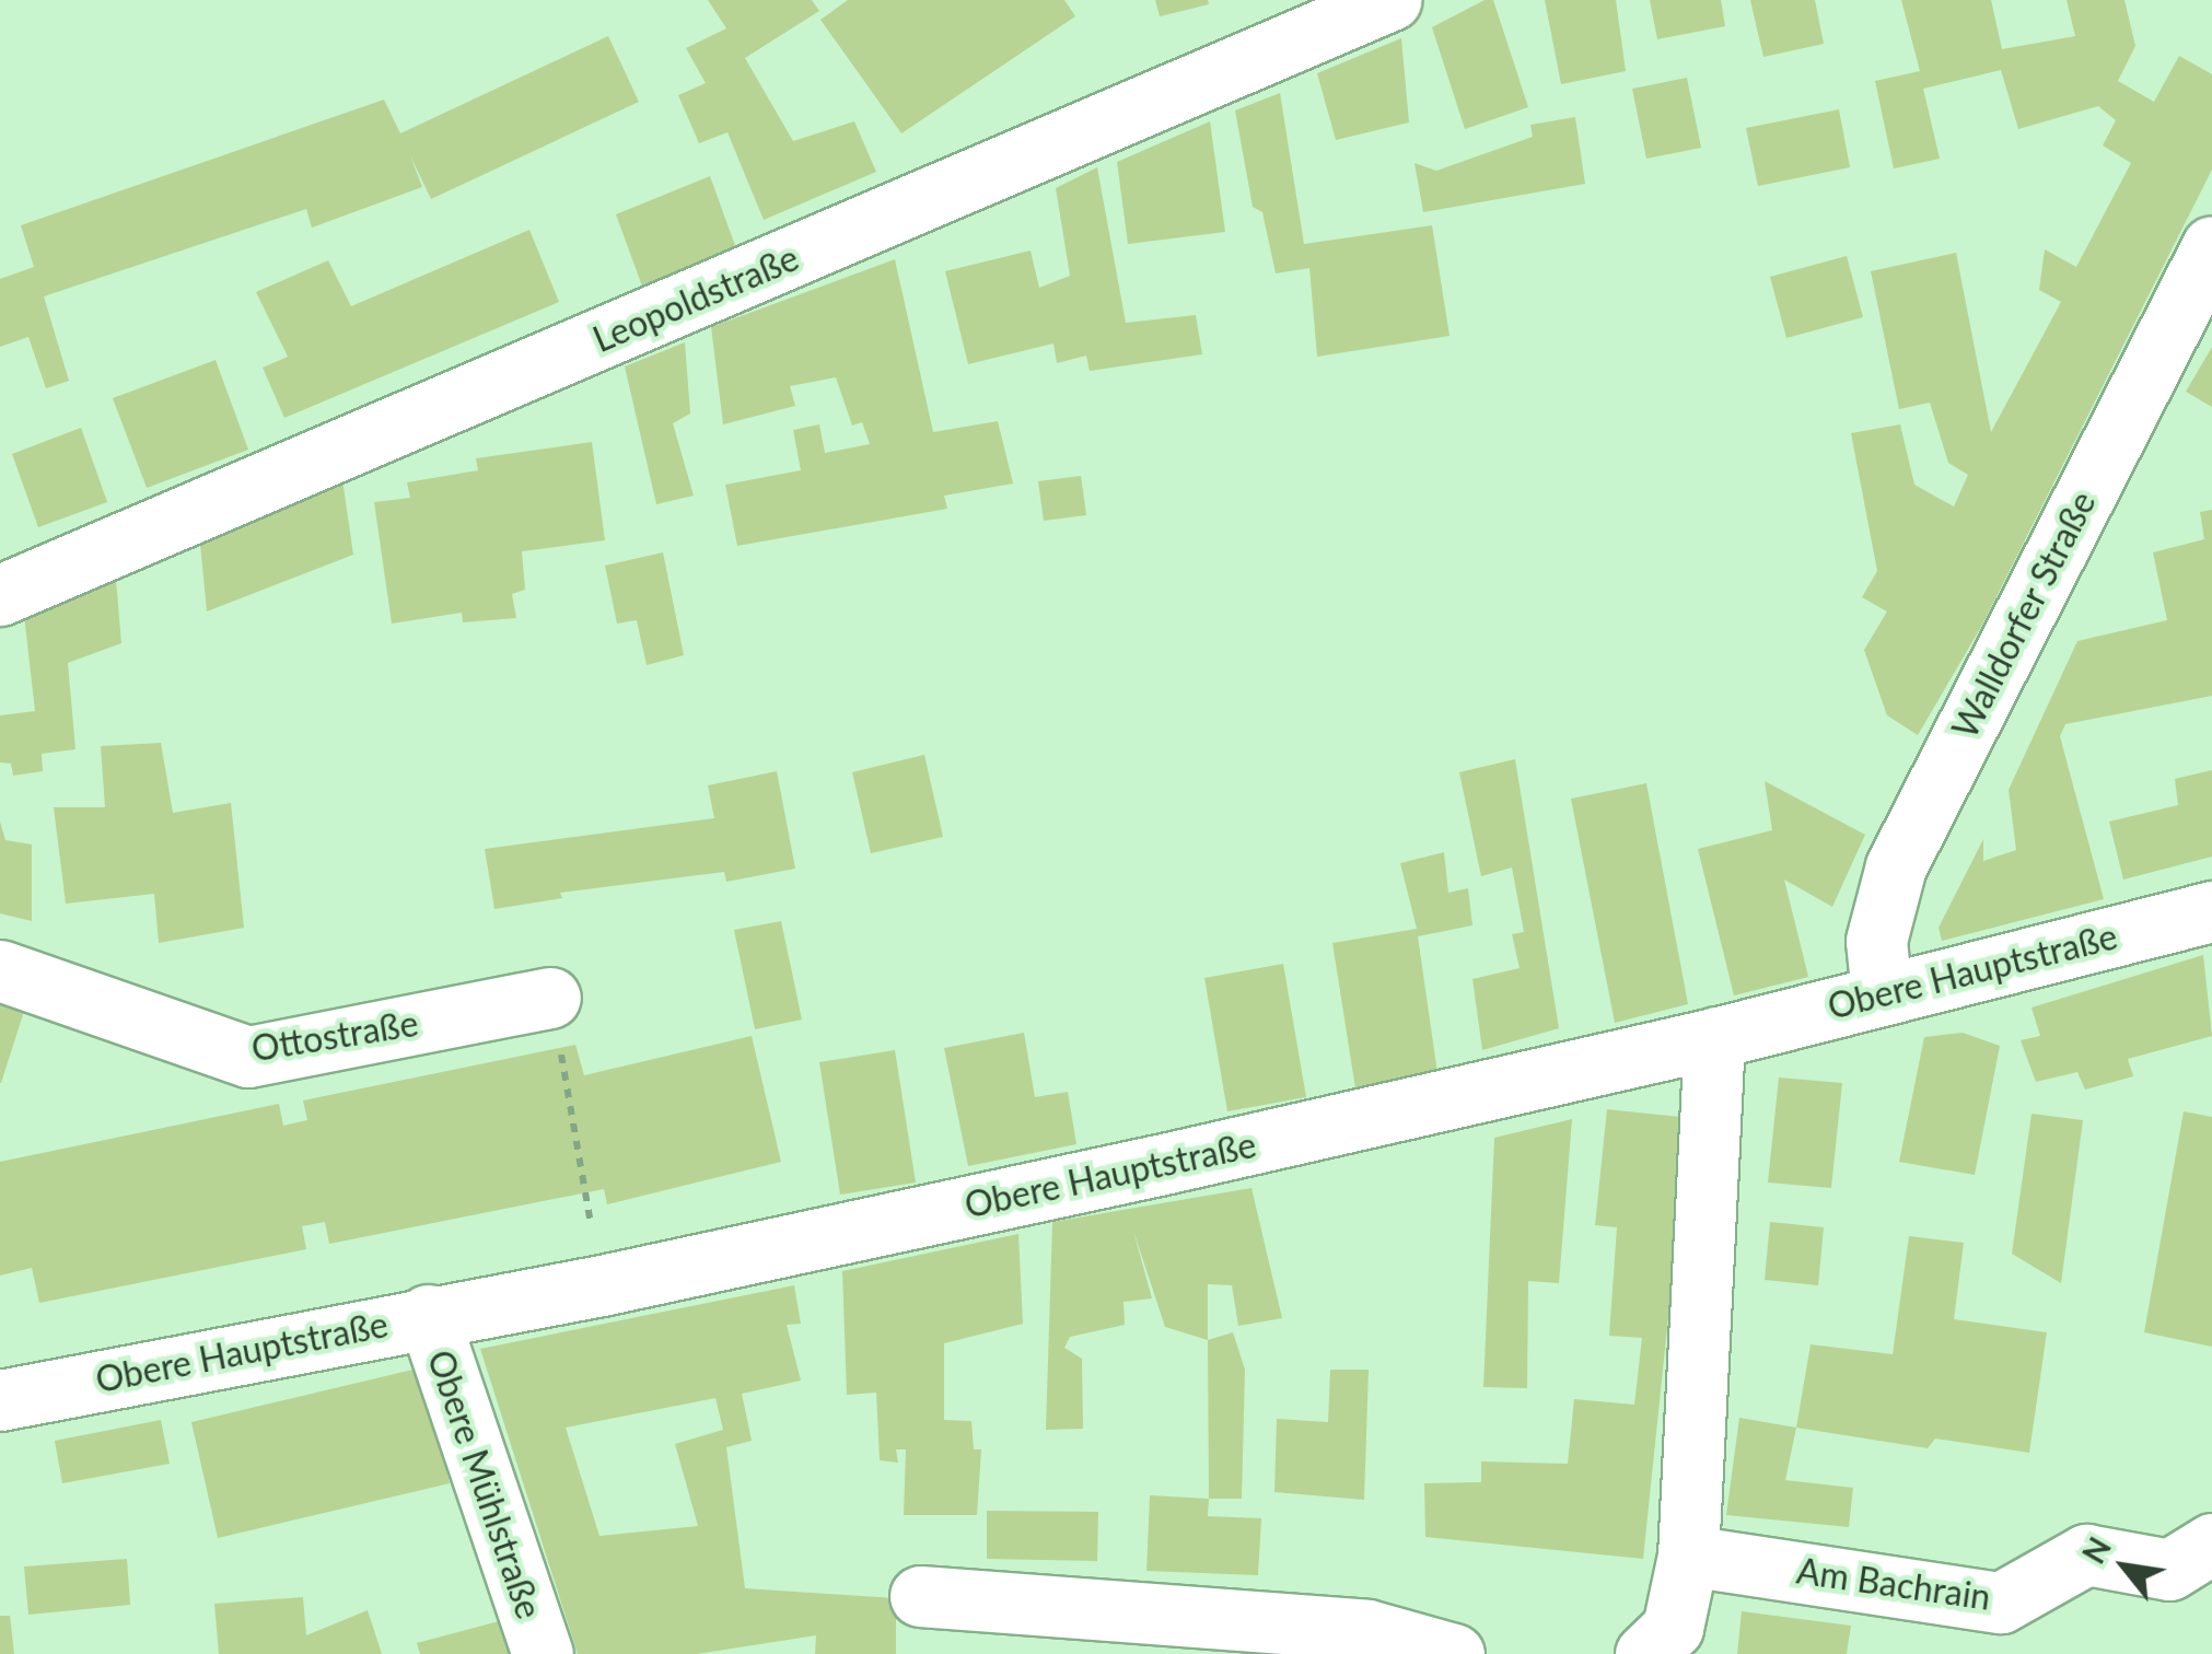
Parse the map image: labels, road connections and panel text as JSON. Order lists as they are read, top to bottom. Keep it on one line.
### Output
{"streets":{"street":["Leopoldstraße","Walldorfer Straße","Obere Hauptstraße","Ottostraße","Obere Mühlstraße","Am Bachrain"]},"crossings":[["Walldorfer Straße","Obere Hauptstraße"],["Obere Hauptstraße","Obere Mühlstraße"]],"north":"top left"}
